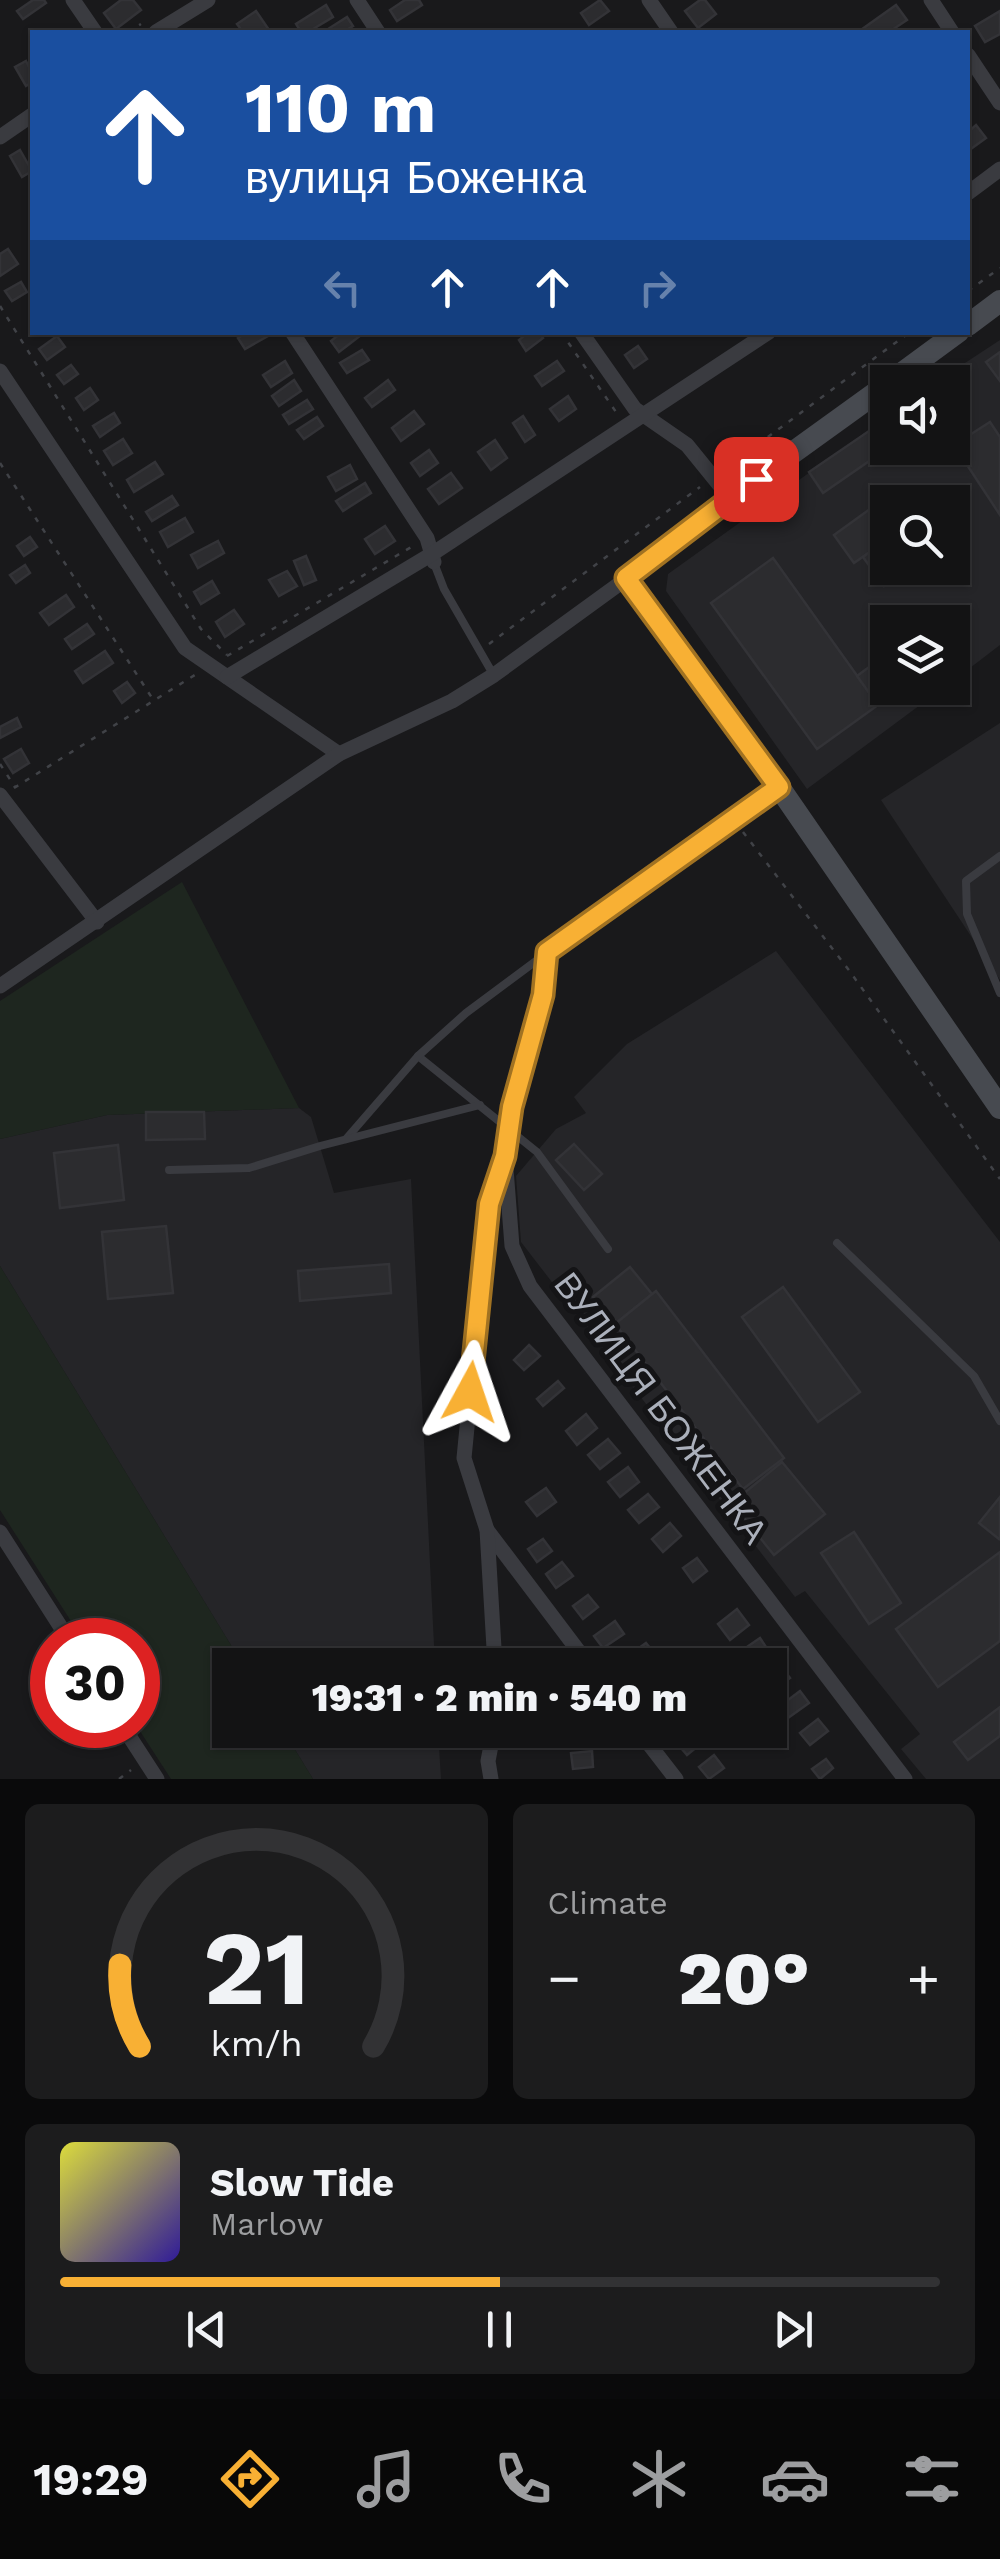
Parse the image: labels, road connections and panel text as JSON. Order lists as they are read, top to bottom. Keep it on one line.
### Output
{"streets":{"street":["ВУЛИЦЯ БОЖЕНКА"]},"page":{"turn":["110 m","вулиця Боженка"],"limit":"30","trip":"19:31 · 2 min · 540 m","tile":"Climate","heat":["−","20°","+"],"song":["Slow Tide","Marlow"],"tabs":"19:29","gauge":["21","km/h"]}}
